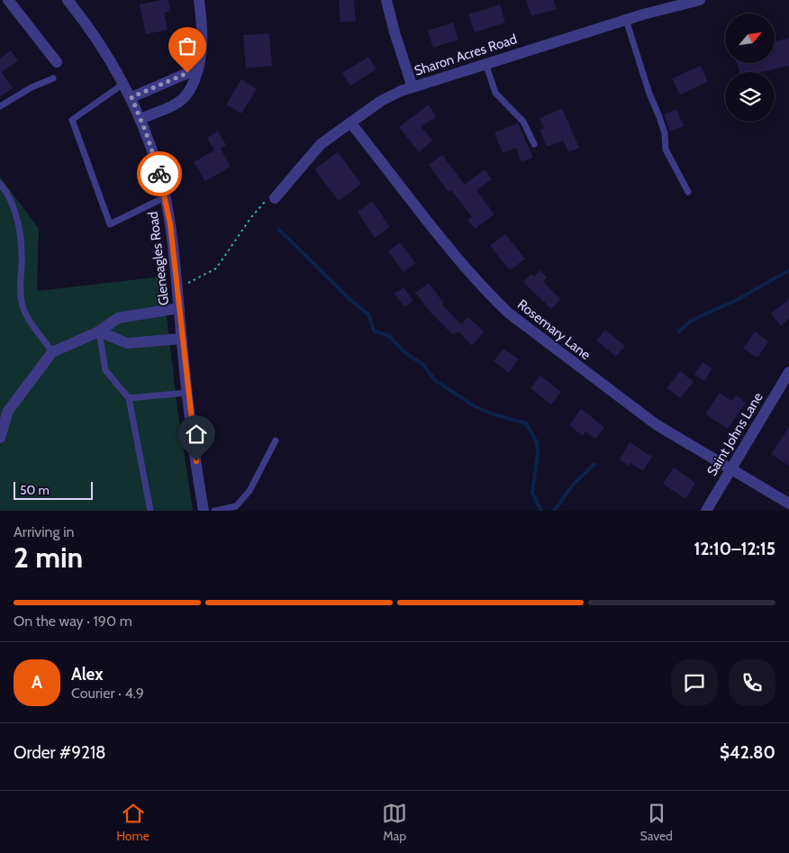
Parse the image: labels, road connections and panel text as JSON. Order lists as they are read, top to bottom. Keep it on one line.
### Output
{"streets":{"street":["Sharon Acres Road","Gleneagles Road","Rosemary Lane","Saint Johns Lane"]},"crossings":[["Sharon Acres Road","Rosemary Lane"],["Rosemary Lane","Saint Johns Lane"]],"scale_bar":"50 m","north":"top right","page":{"scale":"50 m","heading":["2 min","Arriving in","12:10–12:15"],"panel":["Alex","Courier · 4.9","Order #9218","$42.80"],"bar":"On the way · 190 m","round":"A","tabs":["Home","Map","Saved"]}}
